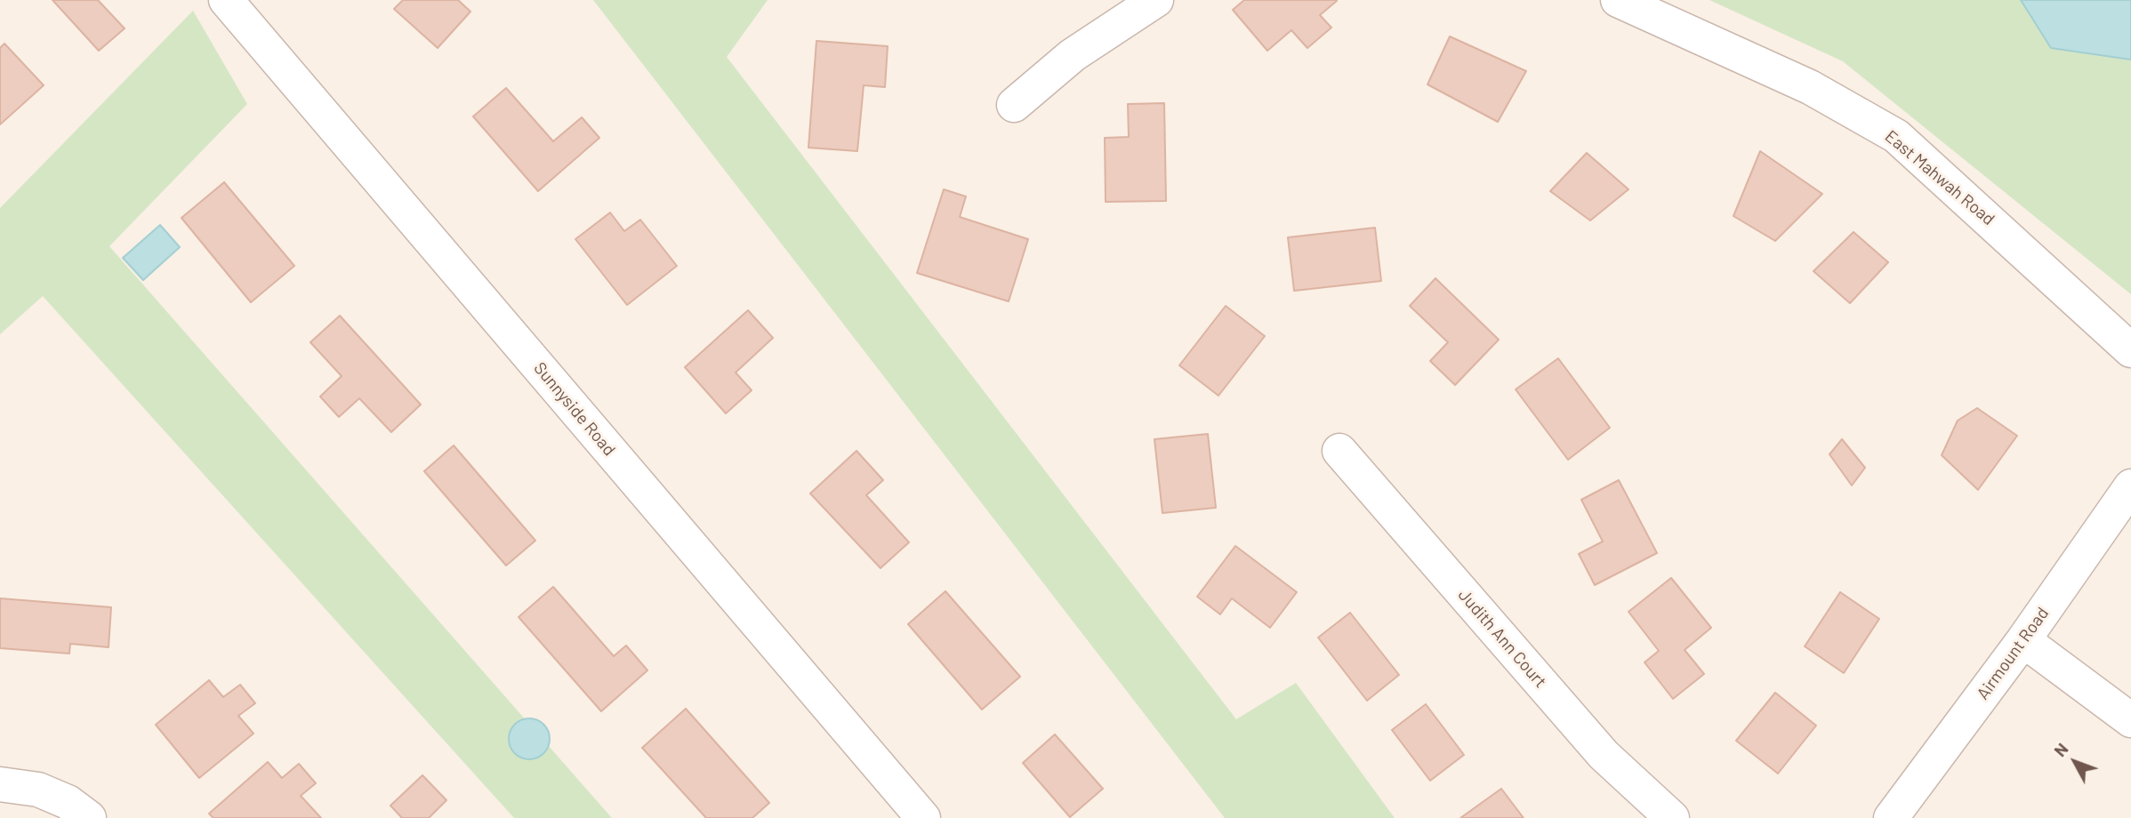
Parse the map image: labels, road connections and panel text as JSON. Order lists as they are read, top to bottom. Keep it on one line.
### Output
{"streets":{"street":["East Mahwah Road","Sunnyside Road","Judith Ann Court","Airmount Road"]},"north":"top left"}
